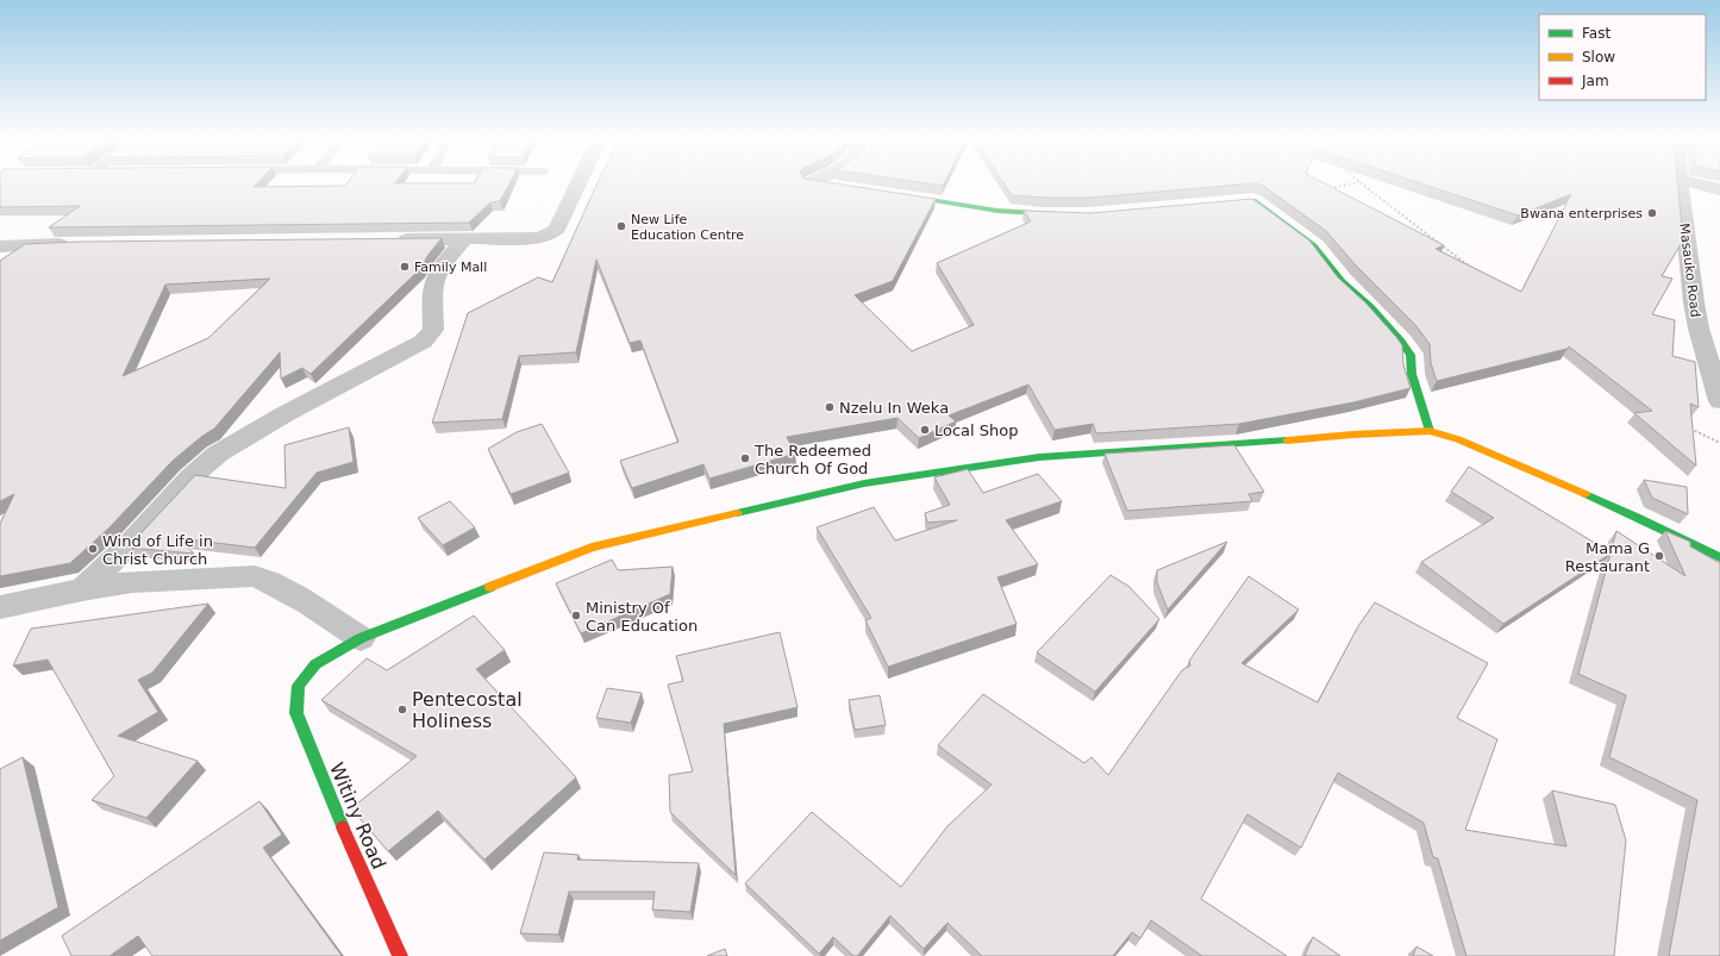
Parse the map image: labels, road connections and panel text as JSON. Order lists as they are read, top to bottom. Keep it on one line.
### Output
{"streets":{"street":["Masauko Road","Witiny Road"]},"places":["Bwana enterprises","New Life Education Centre","Family Mall","Nzelu In Weka","Local Shop","The Redeemed Church Of God","Wind of Life in Christ Church","Mama G Restaurant","Ministry Of Can Education","Pentecostal Holiness"],"legend":["Fast","Slow","Jam"]}
